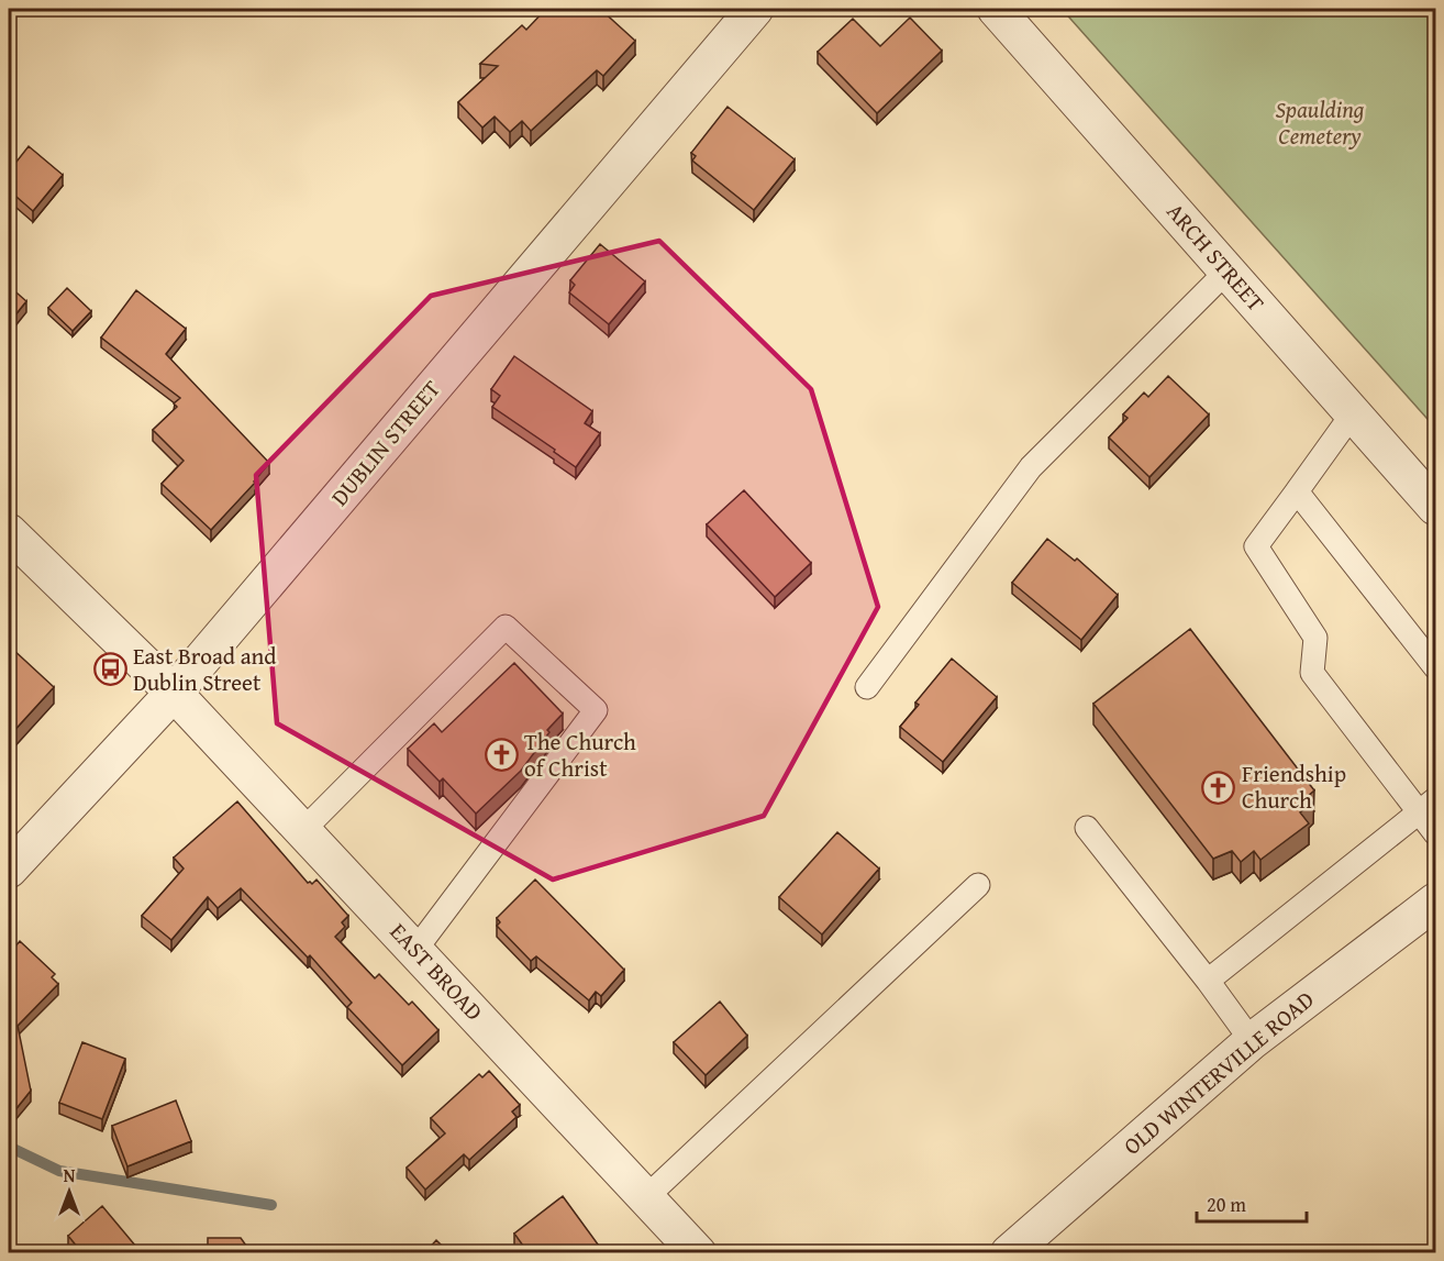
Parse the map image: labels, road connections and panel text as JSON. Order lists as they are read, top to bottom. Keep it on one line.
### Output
{"streets":{"street":["ARCH STREET","DUBLIN STREET","EAST BROAD","OLD WINTERVILLE ROAD"]},"crossings":[["DUBLIN STREET","EAST BROAD"]],"parks":["Spaulding Cemetery"],"places":{"bus stop":["East Broad and Dublin Street"],"church":["The Church of Christ","Friendship Church"]},"scale_bar":"20 m","north":"top"}
